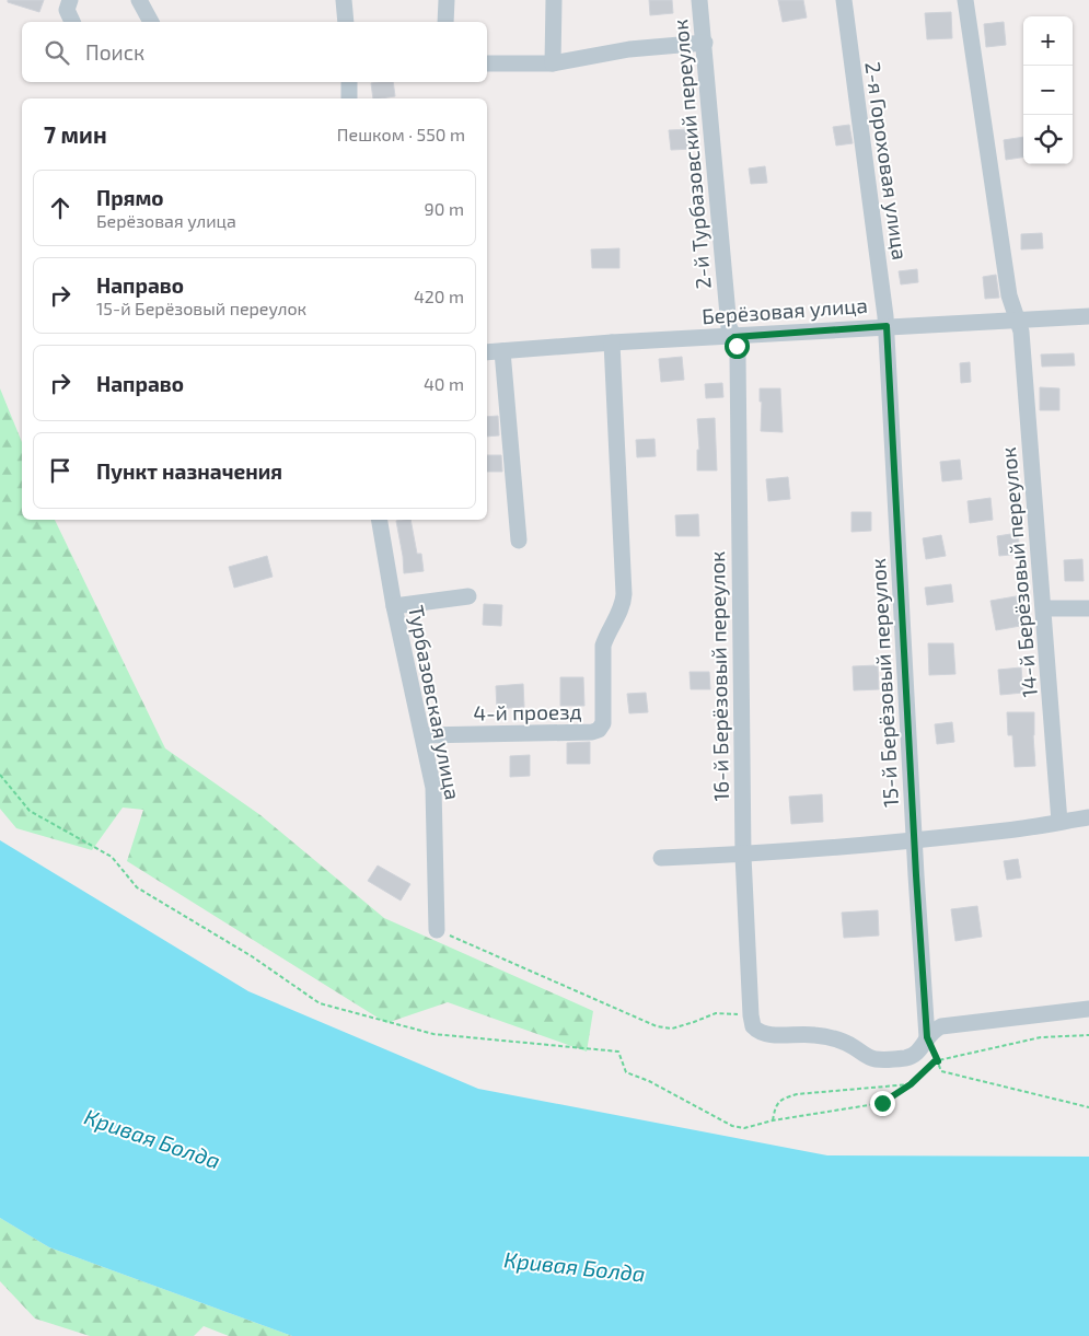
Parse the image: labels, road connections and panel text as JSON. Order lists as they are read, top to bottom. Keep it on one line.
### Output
{"streets":{"street":["2-й Турбазовский переулок","2-я Гороховая улица","Берёзовая улица","14-й Берёзовый переулок","16-й Берёзовый переулок","15-й Берёзовый переулок","Турбазовская улица","4-й проезд"]},"crossings":[["2-й Турбазовский переулок","Берёзовая улица"],["2-й Турбазовский переулок","16-й Берёзовый переулок"],["2-я Гороховая улица","Берёзовая улица"],["2-я Гороховая улица","15-й Берёзовый переулок"],["Берёзовая улица","14-й Берёзовый переулок"],["Берёзовая улица","16-й Берёзовый переулок"],["Берёзовая улица","15-й Берёзовый переулок"],["Берёзовая улица","4-й проезд"],["Турбазовская улица","4-й проезд"]],"water":["Кривая Болда"],"page":{"map_buttons":["+","−"],"search":"Поиск","heading":["7 мин","Пешком · 550 m"],"list":[["Прямо","Берёзовая улица","90 m"],["Направо","15-й Берёзовый переулок","420 m"],["Направо","40 m"],"Пункт назначения"]}}
